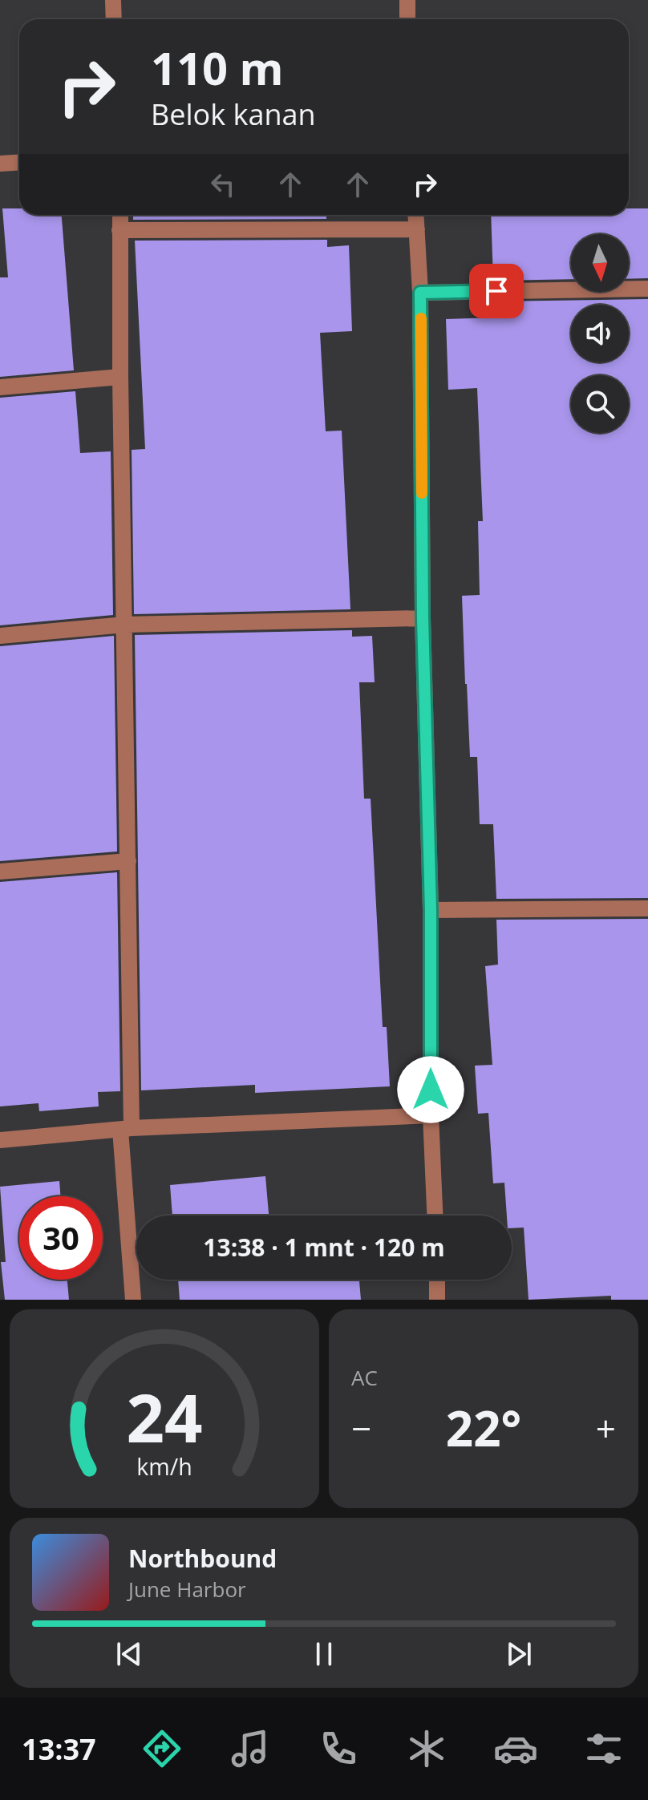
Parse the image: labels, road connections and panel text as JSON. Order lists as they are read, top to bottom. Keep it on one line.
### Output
{"north":"bottom","page":{"turn":["110 m","Belok kanan"],"limit":"30","trip":"13:38 · 1 mnt · 120 m","tile":"AC","heat":["−","22°","+"],"song":["Northbound","June Harbor"],"tabs":"13:37","gauge":["24","km/h"]}}
